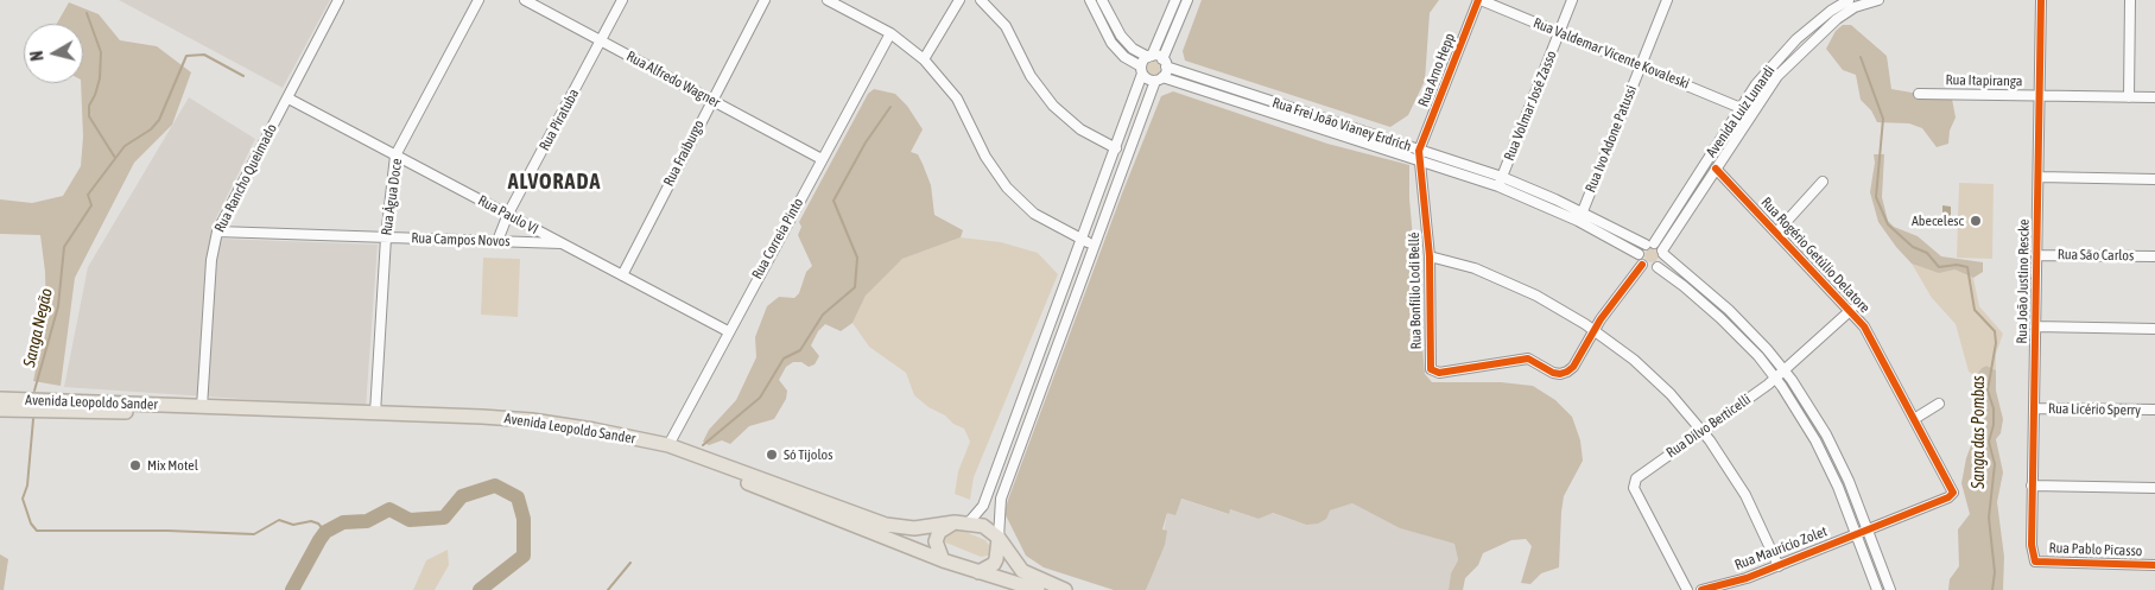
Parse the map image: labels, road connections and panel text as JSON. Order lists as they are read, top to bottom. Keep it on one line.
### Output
{"streets":{"highway":["Avenida Leopoldo Sander"],"street":["Rua Valdemar Vicente Kovaleski","Rua Arno Hepp","Rua Alfredo Wagner","Rua Itapiranga","Rua Volmar José Zasso","Avenida Luiz Lunardi","Rua Piratuba","Rua Frei João Vianey Erdrich","Rua Ivo Adone Patussi","Rua Fraiburgo","Rua Rancho Queimado","Rua Água Doce","Rua Paulo VI","Rua Correia Pinto","Rua Campos Novos","Rua Rogério Getúlio Delatore","Rua São Carlos","Rua João Justino Rescke","Rua Bonfílio Lodi Bellé","Rua Licério Sperry","Rua Dilvo Berticelli","Rua Maurício Zolet","Rua Pablo Picasso"]},"crossings":[["Rua Valdemar Vicente Kovaleski","Rua Arno Hepp"],["Rua Valdemar Vicente Kovaleski","Rua Volmar José Zasso"],["Rua Valdemar Vicente Kovaleski","Avenida Luiz Lunardi"],["Rua Valdemar Vicente Kovaleski","Rua Ivo Adone Patussi"],["Rua Arno Hepp","Rua Frei João Vianey Erdrich"],["Rua Arno Hepp","Rua Bonfílio Lodi Bellé"],["Rua Alfredo Wagner","Rua Piratuba"],["Rua Alfredo Wagner","Rua Fraiburgo"],["Rua Alfredo Wagner","Rua Correia Pinto"],["Rua Itapiranga","Rua João Justino Rescke"],["Rua Volmar José Zasso","Rua Frei João Vianey Erdrich"],["Avenida Luiz Lunardi","Rua Frei João Vianey Erdrich"],["Avenida Luiz Lunardi","Rua Rogério Getúlio Delatore"],["Rua Piratuba","Rua Paulo VI"],["Rua Piratuba","Rua Campos Novos"],["Rua Frei João Vianey Erdrich","Rua Ivo Adone Patussi"],["Rua Frei João Vianey Erdrich","Rua Bonfílio Lodi Bellé"],["Rua Fraiburgo","Rua Paulo VI"],["Rua Rancho Queimado","Rua Paulo VI"],["Rua Rancho Queimado","Rua Campos Novos"],["Rua Rancho Queimado","Avenida Leopoldo Sander"],["Rua Água Doce","Rua Paulo VI"],["Rua Água Doce","Rua Campos Novos"],["Rua Água Doce","Avenida Leopoldo Sander"],["Rua Paulo VI","Rua Correia Pinto"],["Rua Paulo VI","Rua Campos Novos"],["Rua Correia Pinto","Avenida Leopoldo Sander"],["Rua Rogério Getúlio Delatore","Rua Dilvo Berticelli"],["Rua Rogério Getúlio Delatore","Rua Maurício Zolet"],["Rua São Carlos","Rua João Justino Rescke"],["Rua João Justino Rescke","Rua Licério Sperry"],["Rua João Justino Rescke","Rua Pablo Picasso"]],"districts":["ALVORADA"],"water":["Sanga Negão","Sanga das Pombas"],"places":["Abecelesc","Só Tijolos","Mix Motel"],"north":"left"}
